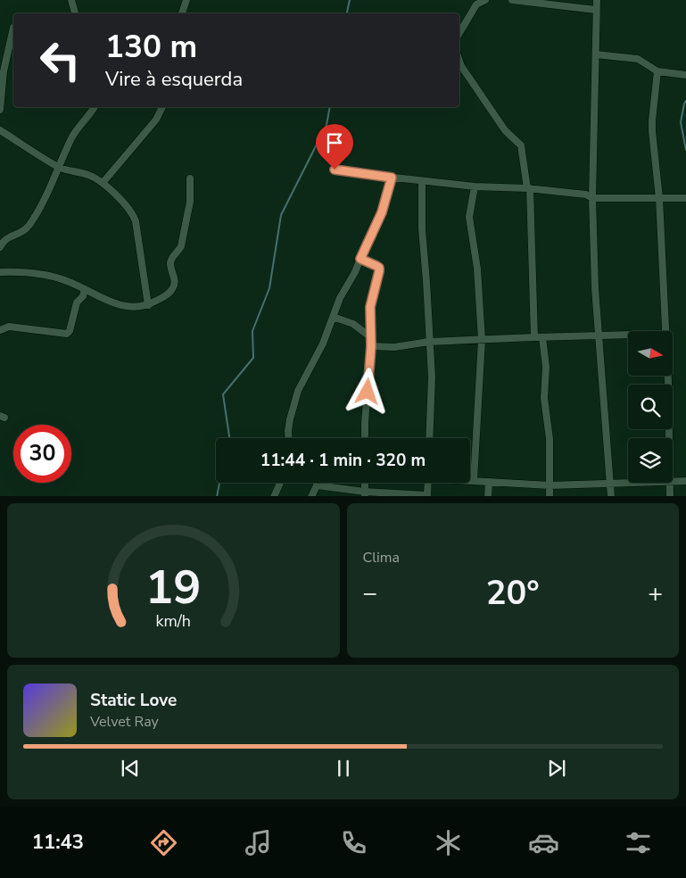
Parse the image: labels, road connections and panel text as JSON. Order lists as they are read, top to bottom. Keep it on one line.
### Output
{"north":"right","page":{"turn":["130 m","Vire à esquerda"],"limit":"30","trip":"11:44 · 1 min · 320 m","tile":"Clima","heat":["−","20°","+"],"song":["Static Love","Velvet Ray"],"tabs":"11:43","gauge":["19","km/h"]}}
